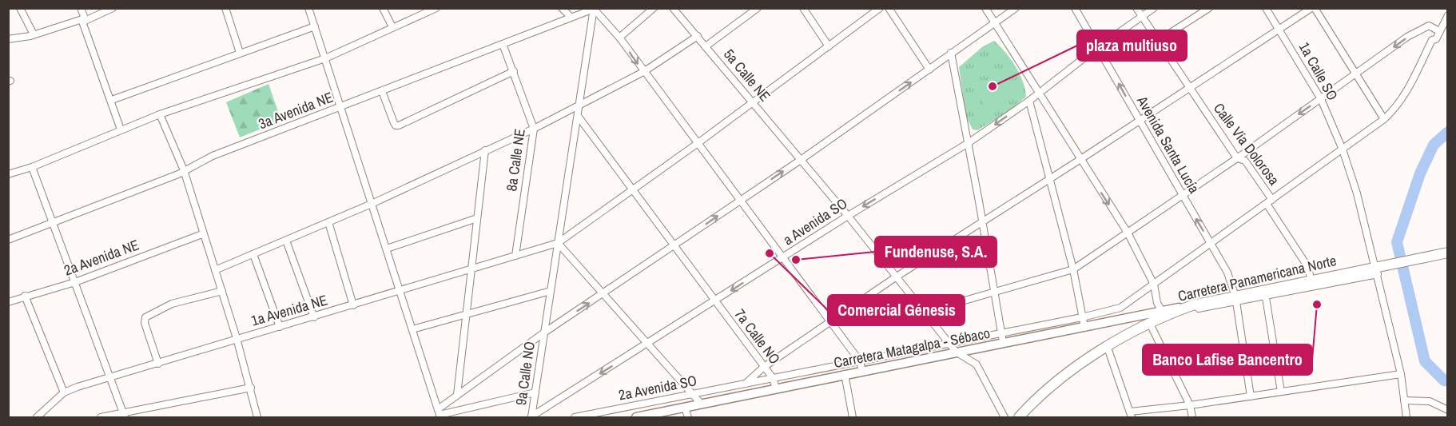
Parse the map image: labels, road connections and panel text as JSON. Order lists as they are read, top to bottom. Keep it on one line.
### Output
{"streets":{"highway":["Carretera Panamericana Norte"],"main road":["Carretera Matagalpa - Sébaco"],"street":["1a Calle SO","5a Calle NE","3a Avenida NE","Calle Vía Dolorosa","Avenida Santa Lucía","8a Calle NE","a Avenida SO","2a Avenida NE","1a Avenida NE","7a Calle NO","9a Calle NO","2a Avenida SO"]},"crossings":[["1a Calle SO","Carretera Panamericana Norte"],["1a Calle SO","2a Avenida SO"],["5a Calle NE","a Avenida SO"],["5a Calle NE","1a Avenida NE"],["5a Calle NE","Carretera Matagalpa - Sébaco"],["5a Calle NE","2a Avenida SO"],["3a Avenida NE","8a Calle NE"],["3a Avenida NE","9a Calle NO"],["Calle Vía Dolorosa","a Avenida SO"],["Calle Vía Dolorosa","Carretera Panamericana Norte"],["Calle Vía Dolorosa","2a Avenida SO"],["Avenida Santa Lucía","a Avenida SO"],["Avenida Santa Lucía","Carretera Panamericana Norte"],["Avenida Santa Lucía","2a Avenida SO"],["8a Calle NE","1a Avenida NE"],["a Avenida SO","7a Calle NO"],["a Avenida SO","9a Calle NO"],["Carretera Panamericana Norte","Carretera Matagalpa - Sébaco"],["1a Avenida NE","7a Calle NO"],["1a Avenida NE","9a Calle NO"],["7a Calle NO","Carretera Matagalpa - Sébaco"],["7a Calle NO","9a Calle NO"],["7a Calle NO","2a Avenida SO"],["Carretera Matagalpa - Sébaco","2a Avenida SO"]],"one_way":["a Avenida SO"],"places":["plaza multiuso","Comercial Génesis","Fundenuse, S.A.","Banco Lafise Bancentro"]}
